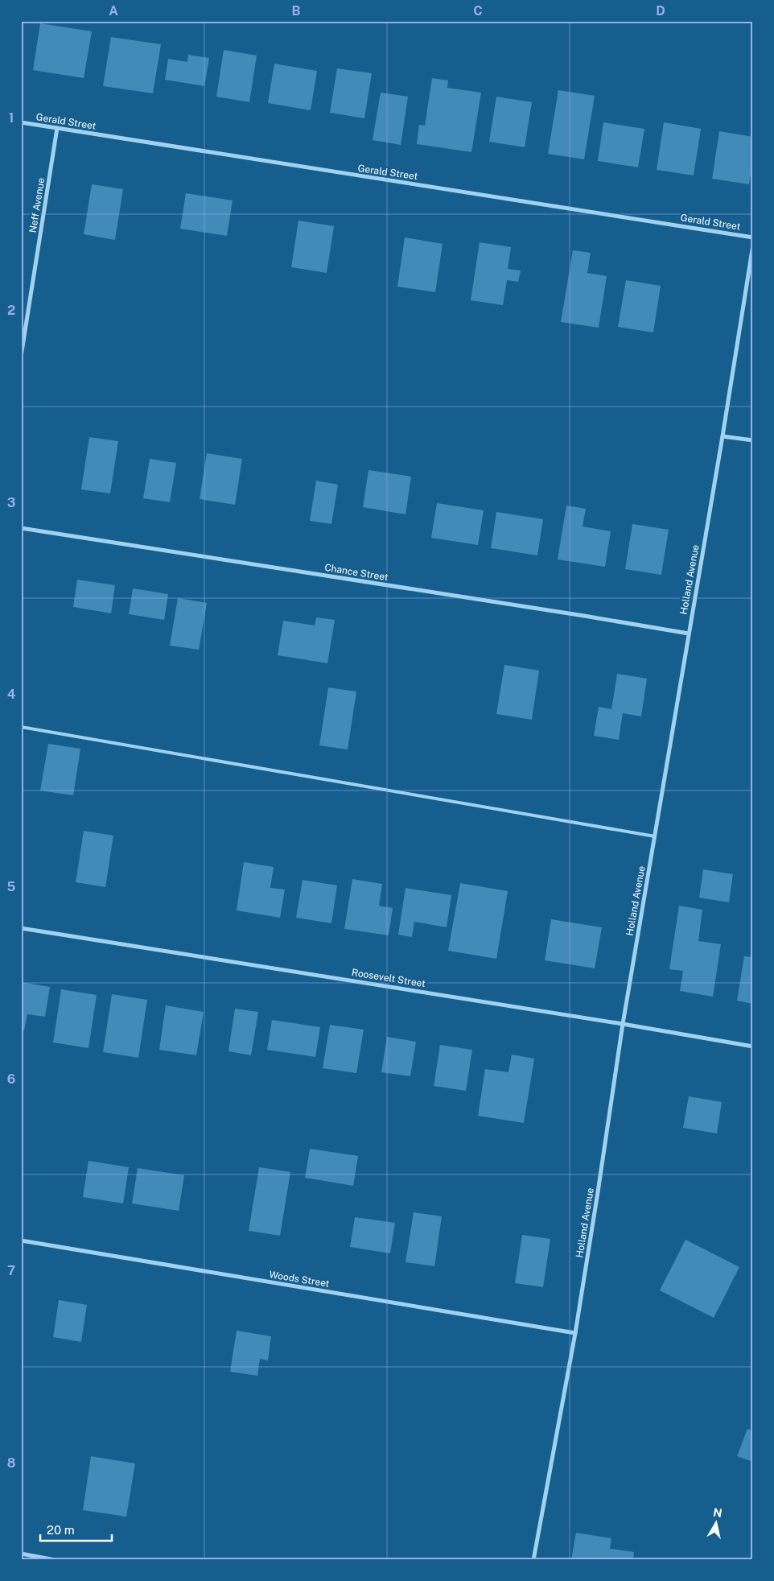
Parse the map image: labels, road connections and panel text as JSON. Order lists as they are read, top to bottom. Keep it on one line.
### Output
{"streets":{"street":["Gerald Street","Neff Avenue","Chance Street","Holland Avenue","Roosevelt Street","Woods Street"]},"crossings":[["Gerald Street","Neff Avenue"],["Chance Street","Holland Avenue"],["Holland Avenue","Roosevelt Street"],["Holland Avenue","Woods Street"]],"scale_bar":"20 m","north":"top","grid":{"columns":["A","B","C","D"],"rows":["1","2","3","4","5","6","7","8"]}}
